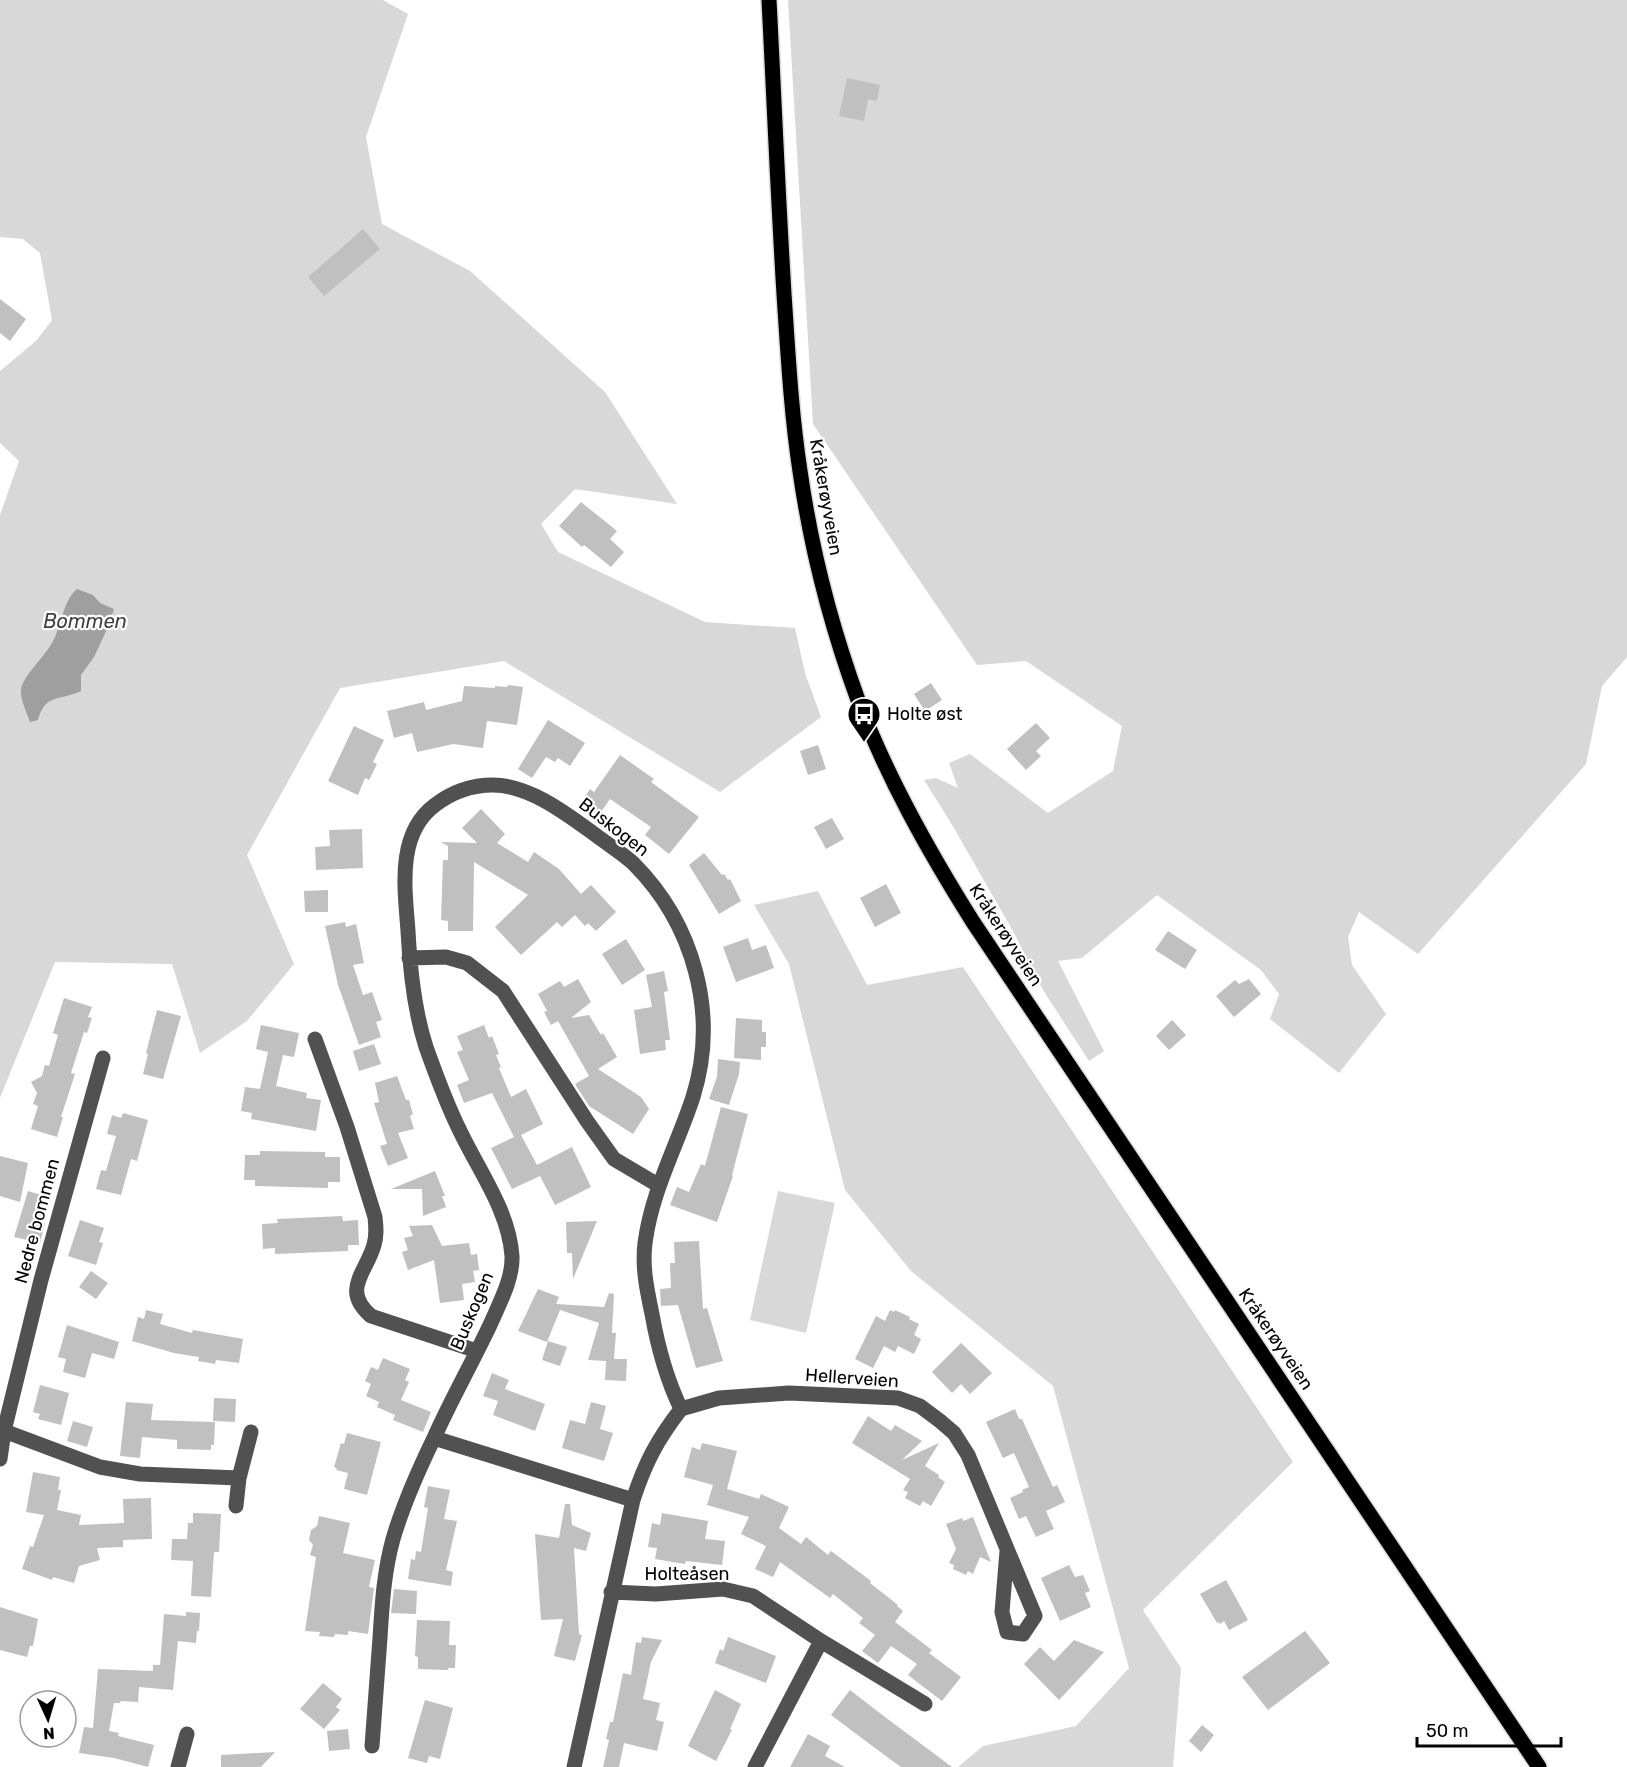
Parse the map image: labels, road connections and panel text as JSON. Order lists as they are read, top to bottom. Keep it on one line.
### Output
{"streets":{"main road":["Kråkerøyveien"],"street":["Buskogen","Nedre bommen","Hellerveien","Holteåsen"]},"crossings":[["Buskogen","Hellerveien"]],"water":["Bommen"],"places":{"bus stop":["Holte øst"]},"scale_bar":"50 m","north":"bottom"}
